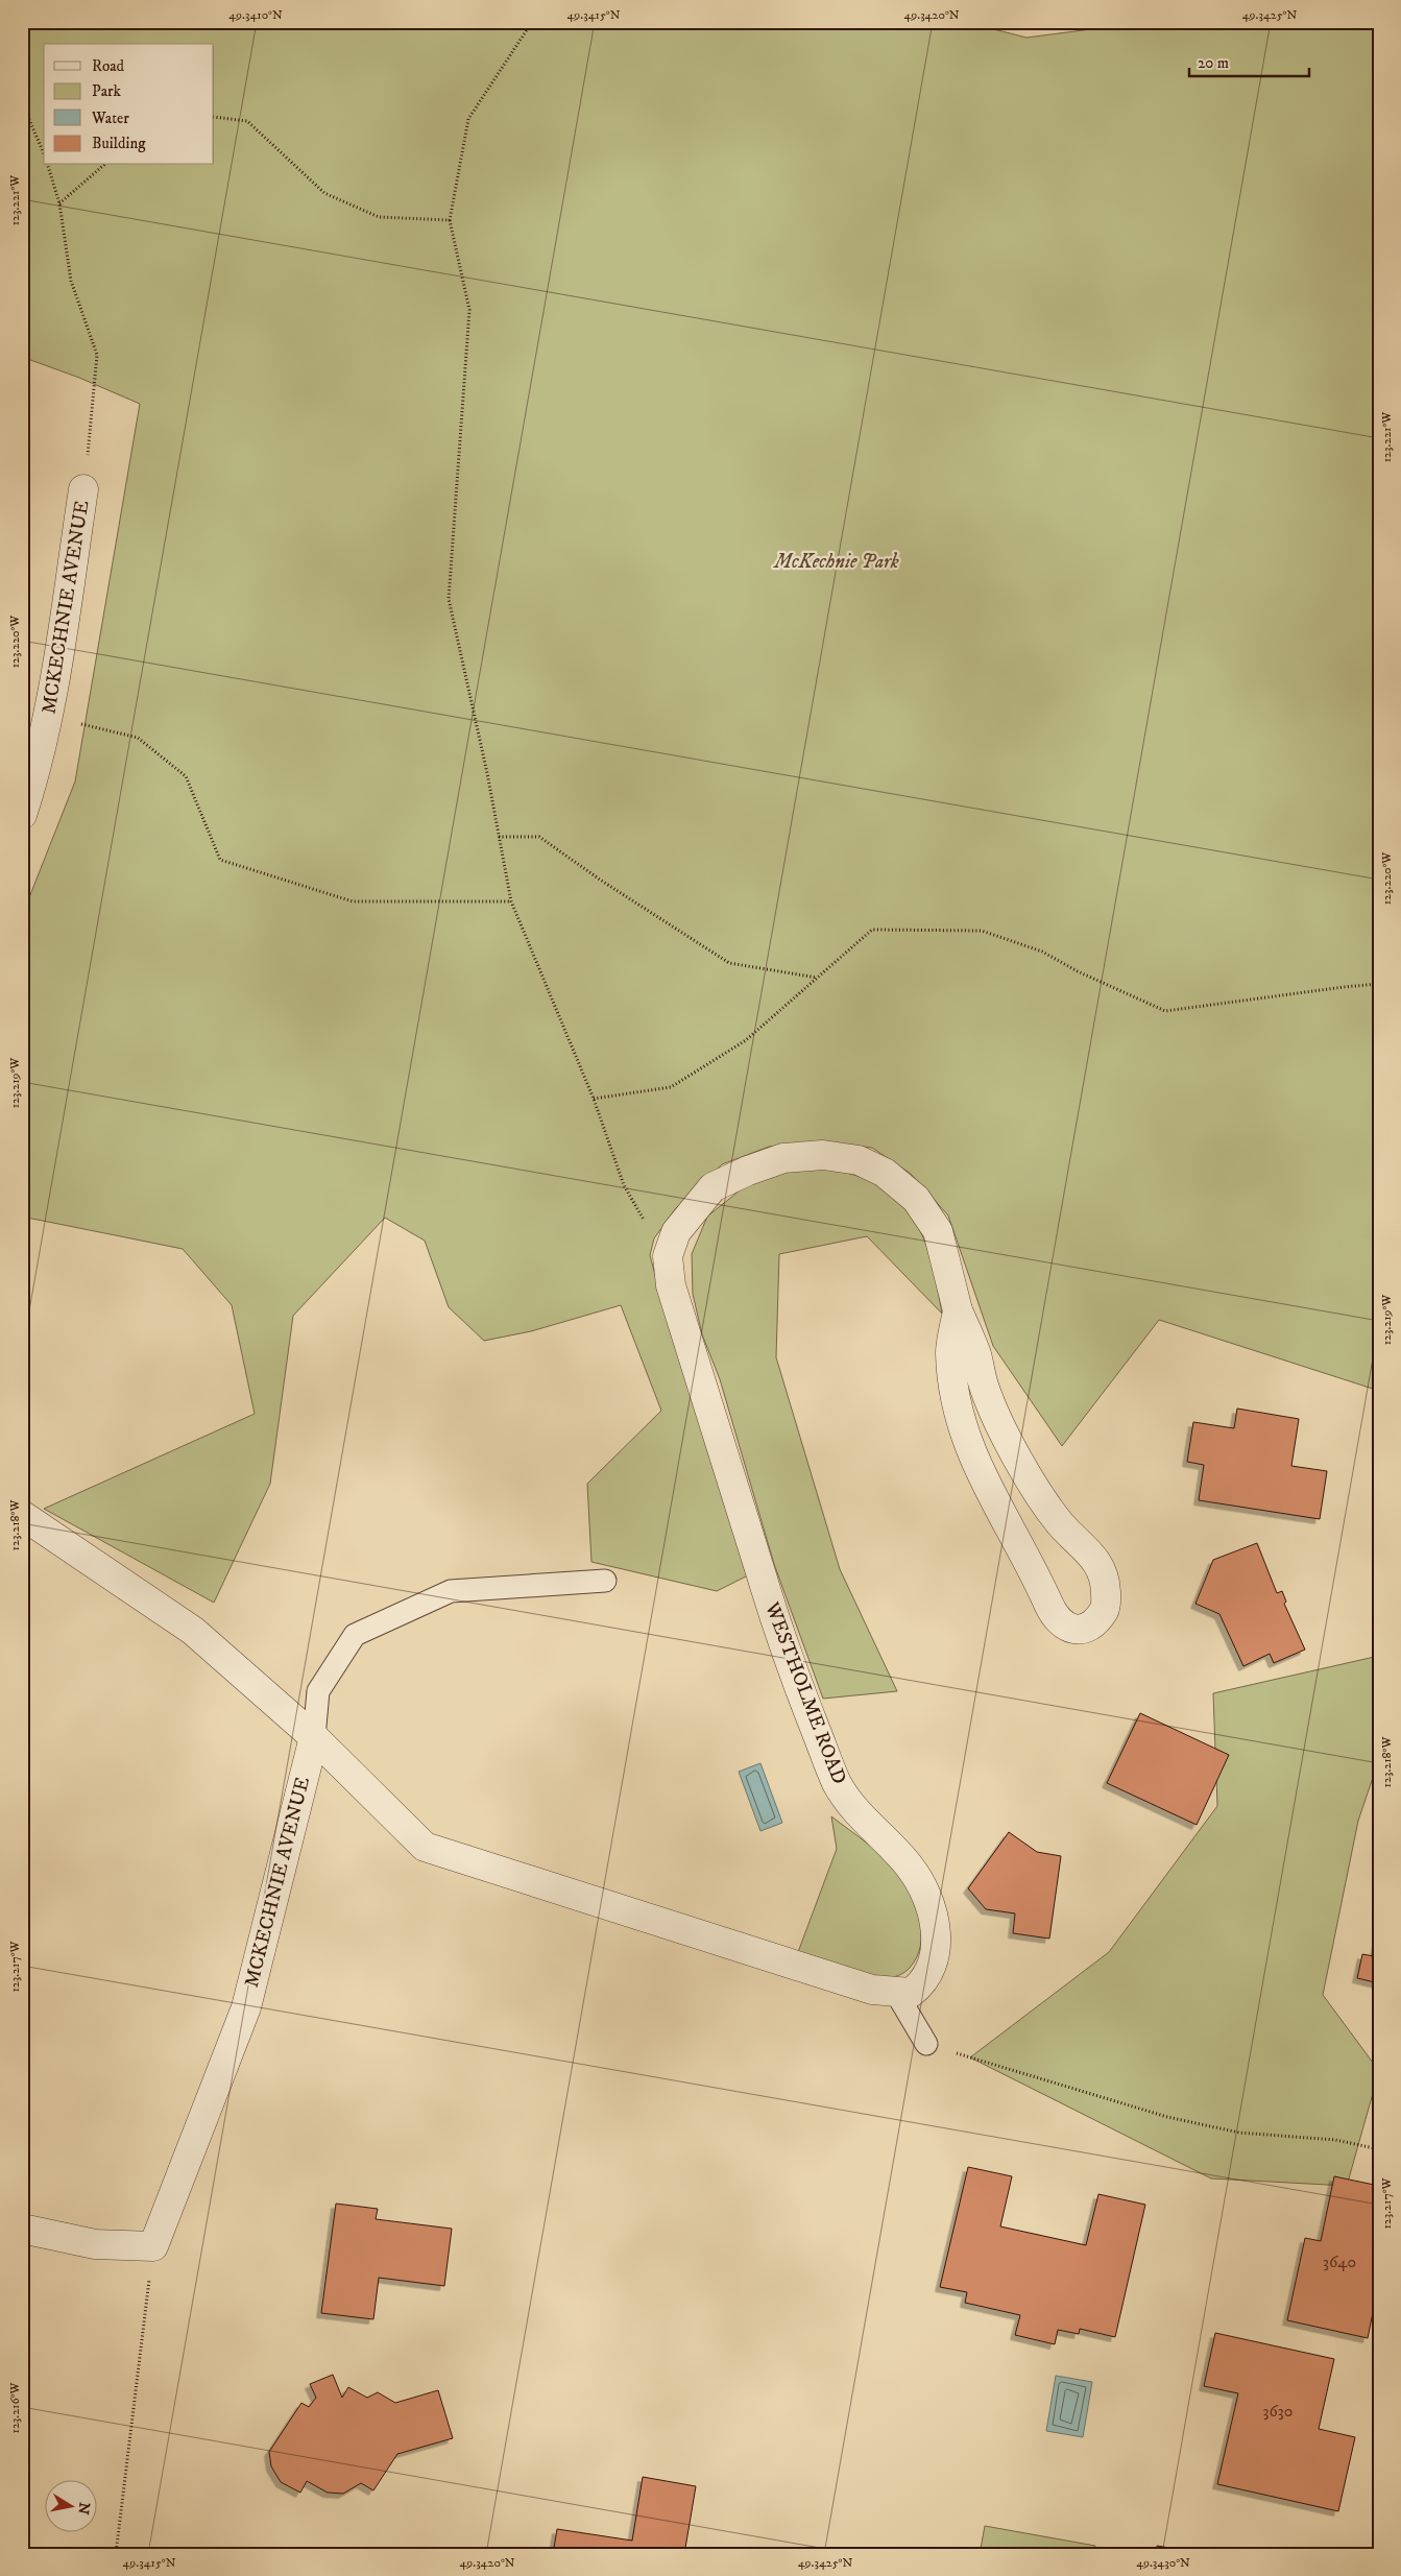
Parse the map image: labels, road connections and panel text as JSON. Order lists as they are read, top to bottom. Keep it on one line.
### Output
{"streets":{"street":["MCKECHNIE AVENUE","WESTHOLME ROAD"]},"crossings":[["MCKECHNIE AVENUE","WESTHOLME ROAD"]],"parks":["McKechnie Park"],"house_numbers":["3640","3630"],"legend":["Road","Park","Water","Building"],"scale_bar":"20 m","north":"right","coordinates":["49.3410°N","49.3415°N","49.3420°N","49.3425°N","123.221°W","123.220°W","123.219°W","123.218°W","123.217°W","123.216°W","49.3430°N"]}
